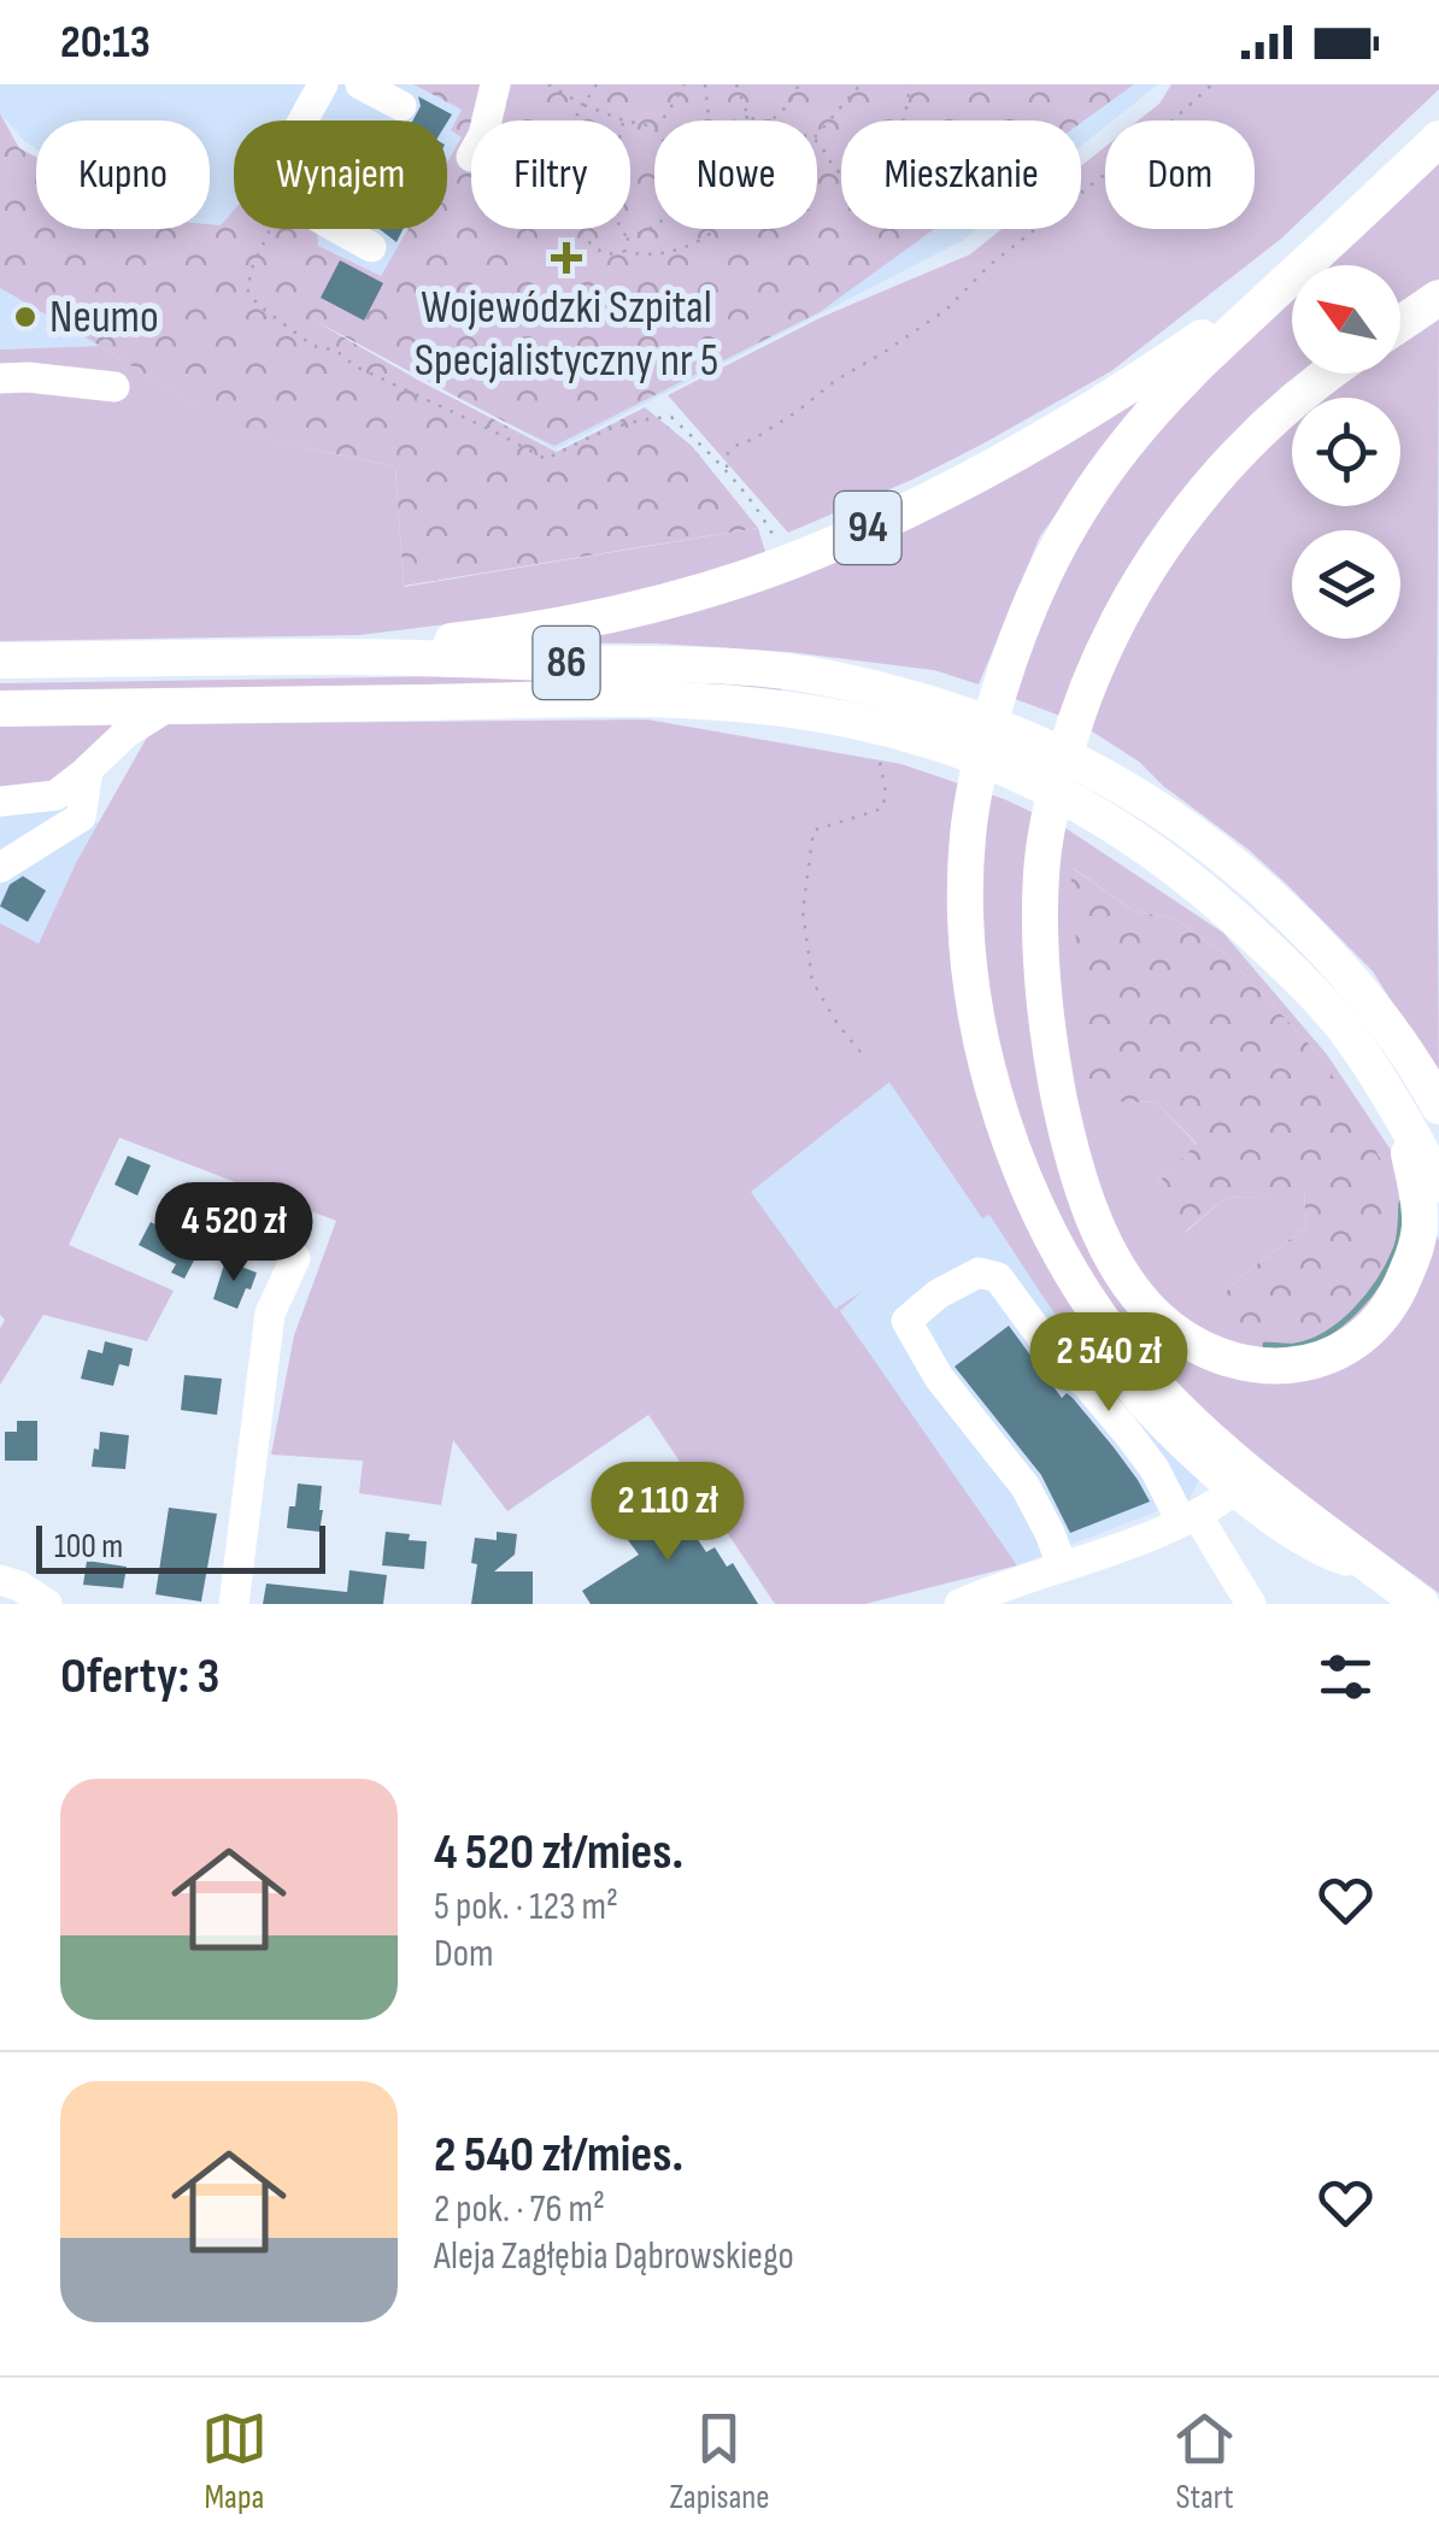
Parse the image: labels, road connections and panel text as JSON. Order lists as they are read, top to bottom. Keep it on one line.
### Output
{"streets":{"main road":["94","86"]},"crossings":[["94","86"]],"places":{"health":["Wojewódzki Szpital Specjalistyczny nr 5"],"other":["Neumo"]},"scale_bar":"100 m","north":"top left","page":{"status":"20:13","chip":["Kupno","Wynajem","Filtry","Nowe","Mieszkanie","Dom"],"price":["4 520 zł","2 540 zł","2 110 zł"],"scale":"100 m","heading":"Oferty: 3","list":[{"name":"4 520 zł/mies.","note":"5 pok. · 123 m² · Dom"},{"name":"2 540 zł/mies.","note":"2 pok. · 76 m² · Aleja Zagłębia Dąbrowskiego"}],"tabs":["Mapa","Zapisane","Start"]}}
